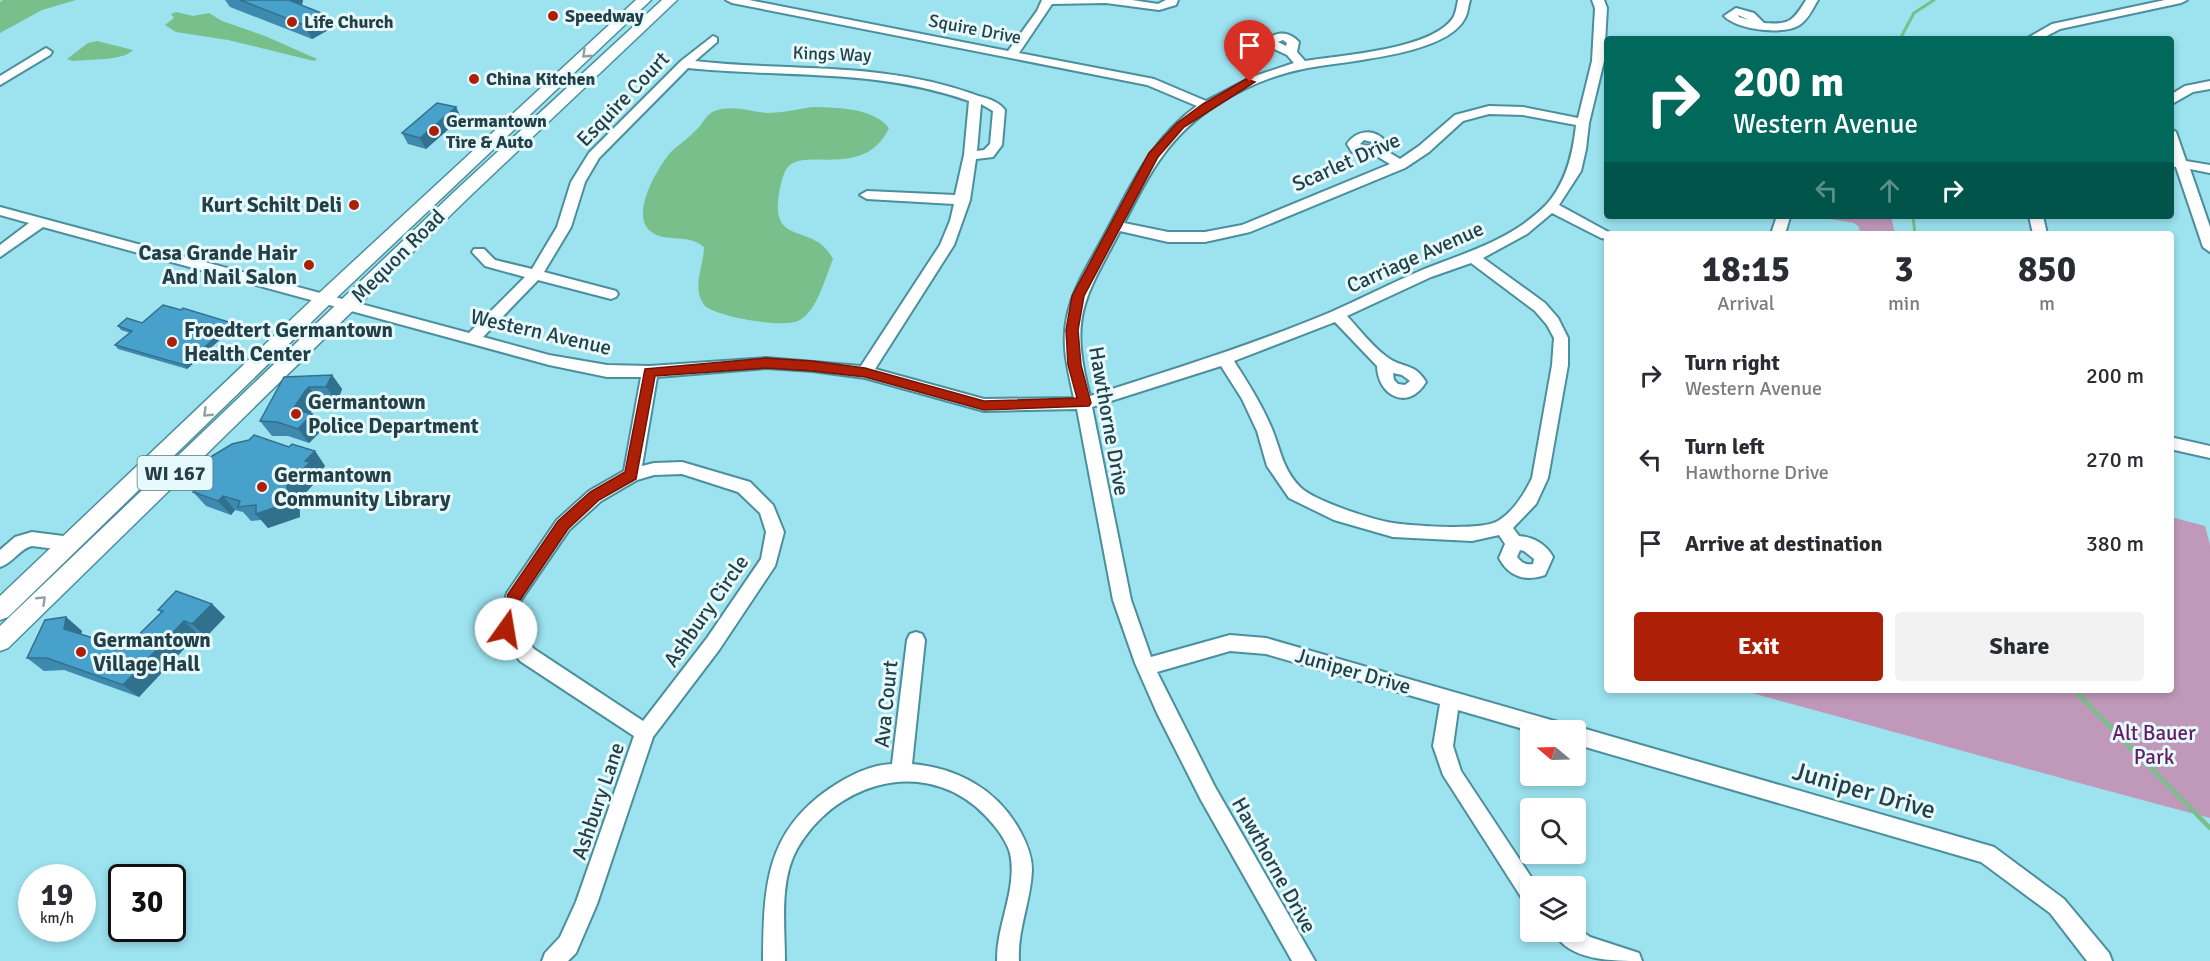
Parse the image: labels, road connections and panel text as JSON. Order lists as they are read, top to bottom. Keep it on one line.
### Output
{"streets":{"main road":["Mequon Road","WI 167"],"street":["Squire Drive","Kings Way","Esquire Court","Scarlet Drive","Carriage Avenue","Western Avenue","Hawthorne Drive","Ashbury Circle","Juniper Drive","Ava Court","Ashbury Lane"]},"crossings":[["Squire Drive","Hawthorne Drive"],["Kings Way","Esquire Court"],["Esquire Court","Western Avenue"],["Scarlet Drive","Carriage Avenue"],["Scarlet Drive","Hawthorne Drive"],["Mequon Road","Western Avenue"],["Carriage Avenue","Western Avenue"],["Carriage Avenue","Hawthorne Drive"],["Western Avenue","Hawthorne Drive"],["Hawthorne Drive","Juniper Drive"],["Ashbury Circle","Ashbury Lane"]],"parks":["Alt Bauer Park"],"places":["Speedway","Life Church","China Kitchen","Germantown Tire & Auto","Kurt Schilt Deli","Casa Grande Hair And Nail Salon","Froedtert Germantown Health Center","Germantown Police Department","Germantown Community Library","Germantown Village Hall"],"north":"left","page":{"turn":["200 m","Western Avenue"],"eta":["18:15","Arrival","3","min","850","m"],"list":[{"name":"Turn right","note":"Western Avenue","value":"200 m"},{"name":"Turn left","note":"Hawthorne Drive","value":"270 m"},{"name":"Arrive at destination","value":"380 m"}],"buttons":["Exit","Share"],"speed":"19 km/h","limit":"30"}}
